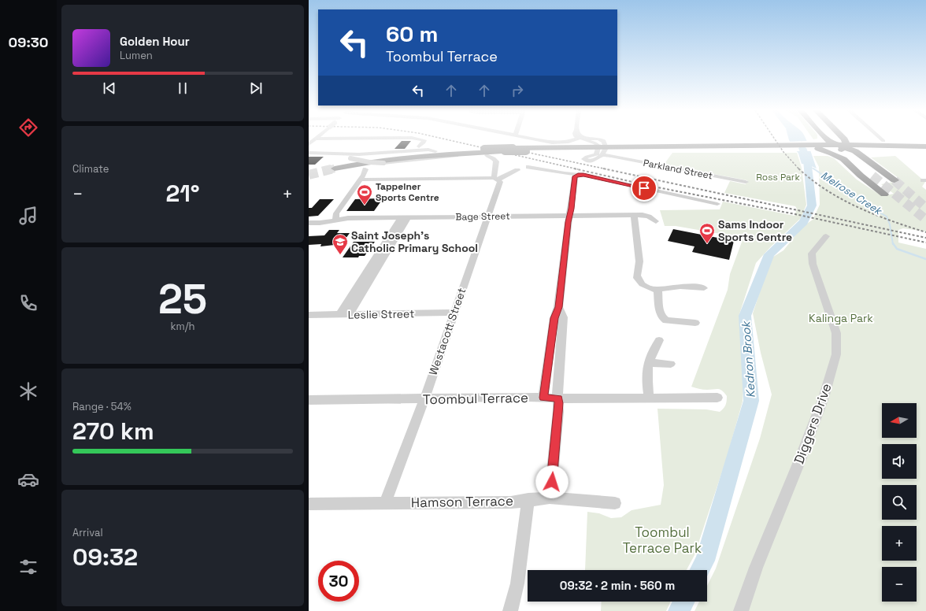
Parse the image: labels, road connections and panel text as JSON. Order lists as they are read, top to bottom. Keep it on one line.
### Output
{"streets":{"street":["Parkland Street","Bage Street","Leslie Street","Westacott Street","Toombul Terrace","Diggers Drive","Hamson Terrace"]},"crossings":[["Bage Street","Westacott Street"],["Leslie Street","Westacott Street"],["Westacott Street","Toombul Terrace"],["Westacott Street","Hamson Terrace"]],"water":["Melrose Creek","Kedron Brook"],"parks":["Ross Park","Kalinga Park","Toombul Terrace Park"],"places":{"sports":["Tappeiner Sports Centre","Sams Indoor Sports Centre"],"school or university":["Saint Joseph's Catholic Primary School"]},"north":"left","page":{"tabs":"09:30","turn":["60 m","Toombul Terrace"],"song":["Golden Hour","Lumen"],"tile":["Climate",["25","km/h"],["Range · 54%","270 km"],["Arrival","09:32"]],"heat":["−","21°","+"],"map_buttons":["+","−"],"limit":"30","trip":"09:32 · 2 min · 560 m"}}
